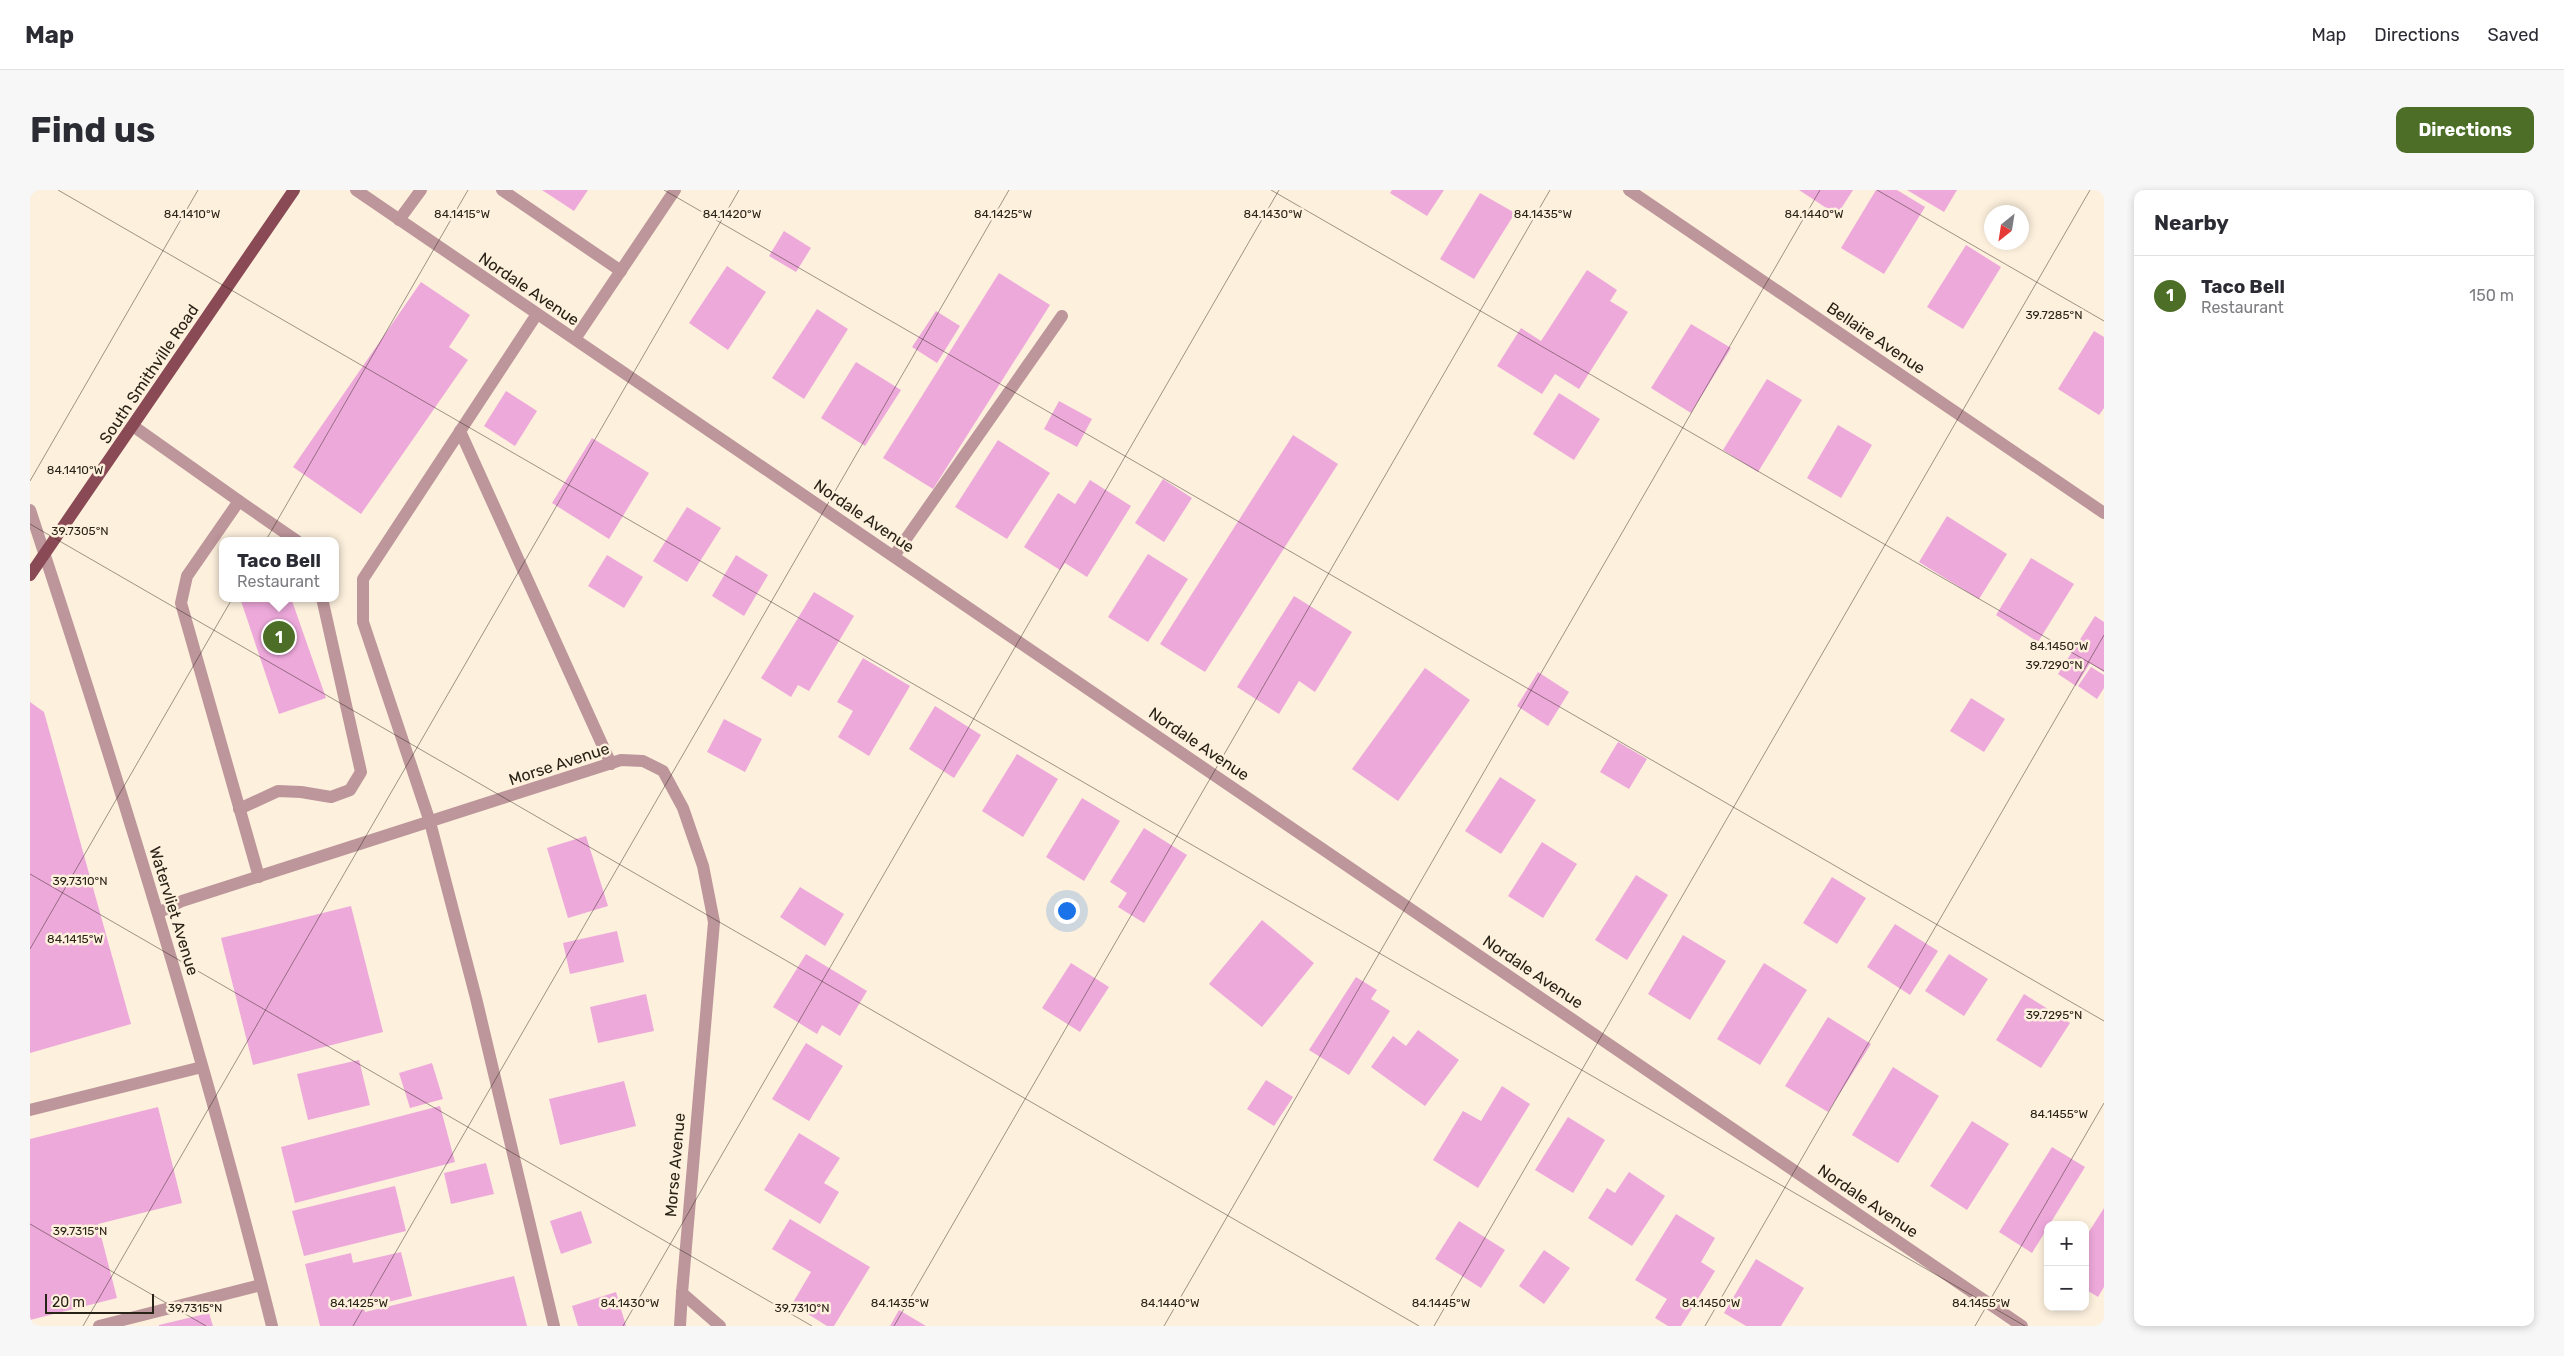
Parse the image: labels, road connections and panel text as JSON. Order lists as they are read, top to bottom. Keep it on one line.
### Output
{"streets":{"main road":["South Smithville Road"],"street":["Nordale Avenue","Bellaire Avenue","Morse Avenue","Watervliet Avenue"]},"crossings":[["South Smithville Road","Watervliet Avenue"],["Morse Avenue","Watervliet Avenue"]],"scale_bar":"20 m","north":"bottom left","page":{"header":"Map","nav":["Map","Directions","Saved"],"buttons":"Directions","title":"Find us","heading":"Nearby","list":[{"mark":"1","name":"Taco Bell","note":"Restaurant","value":"150 m"}],"popup":["Taco Bell","Restaurant"],"pins":"1","map_buttons":["+","−"],"scale":"20 m"},"coordinates":["84.1410°W","84.1415°W","84.1420°W","84.1425°W","84.1430°W","84.1435°W","84.1440°W","39.7285°N","39.7305°N","84.1450°W","39.7290°N","39.7310°N","39.7295°N","84.1455°W","39.7315°N","84.1445°W"]}
